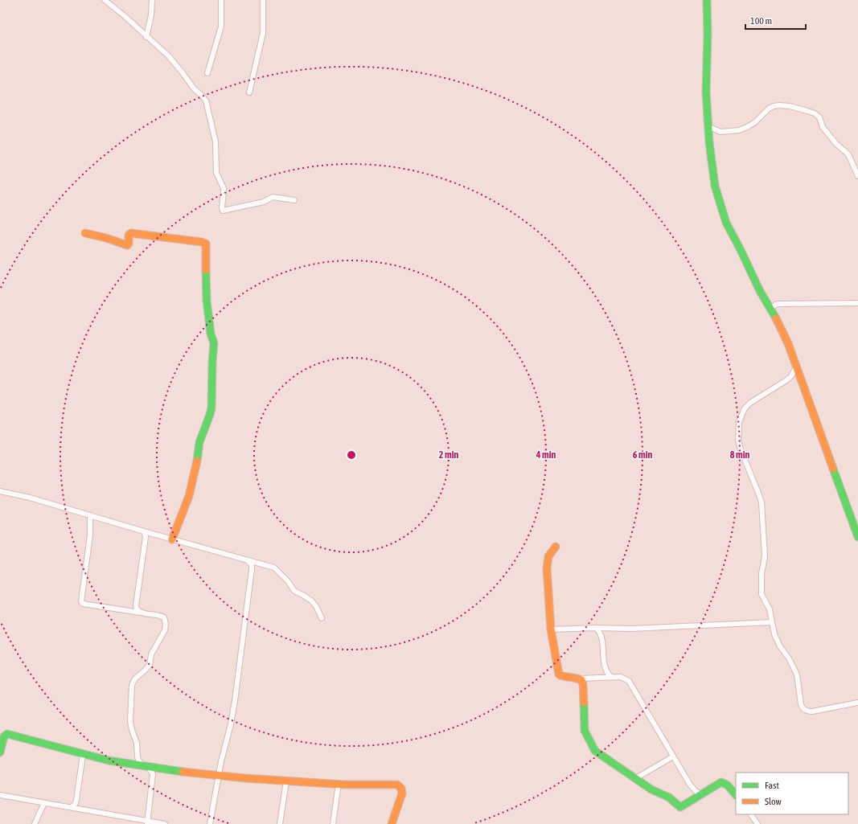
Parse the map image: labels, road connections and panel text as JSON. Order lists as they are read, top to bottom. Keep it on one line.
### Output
{"legend":["Fast","Slow"],"scale_bar":"100 m","rings":["2 min","4 min","6 min","8 min"]}
